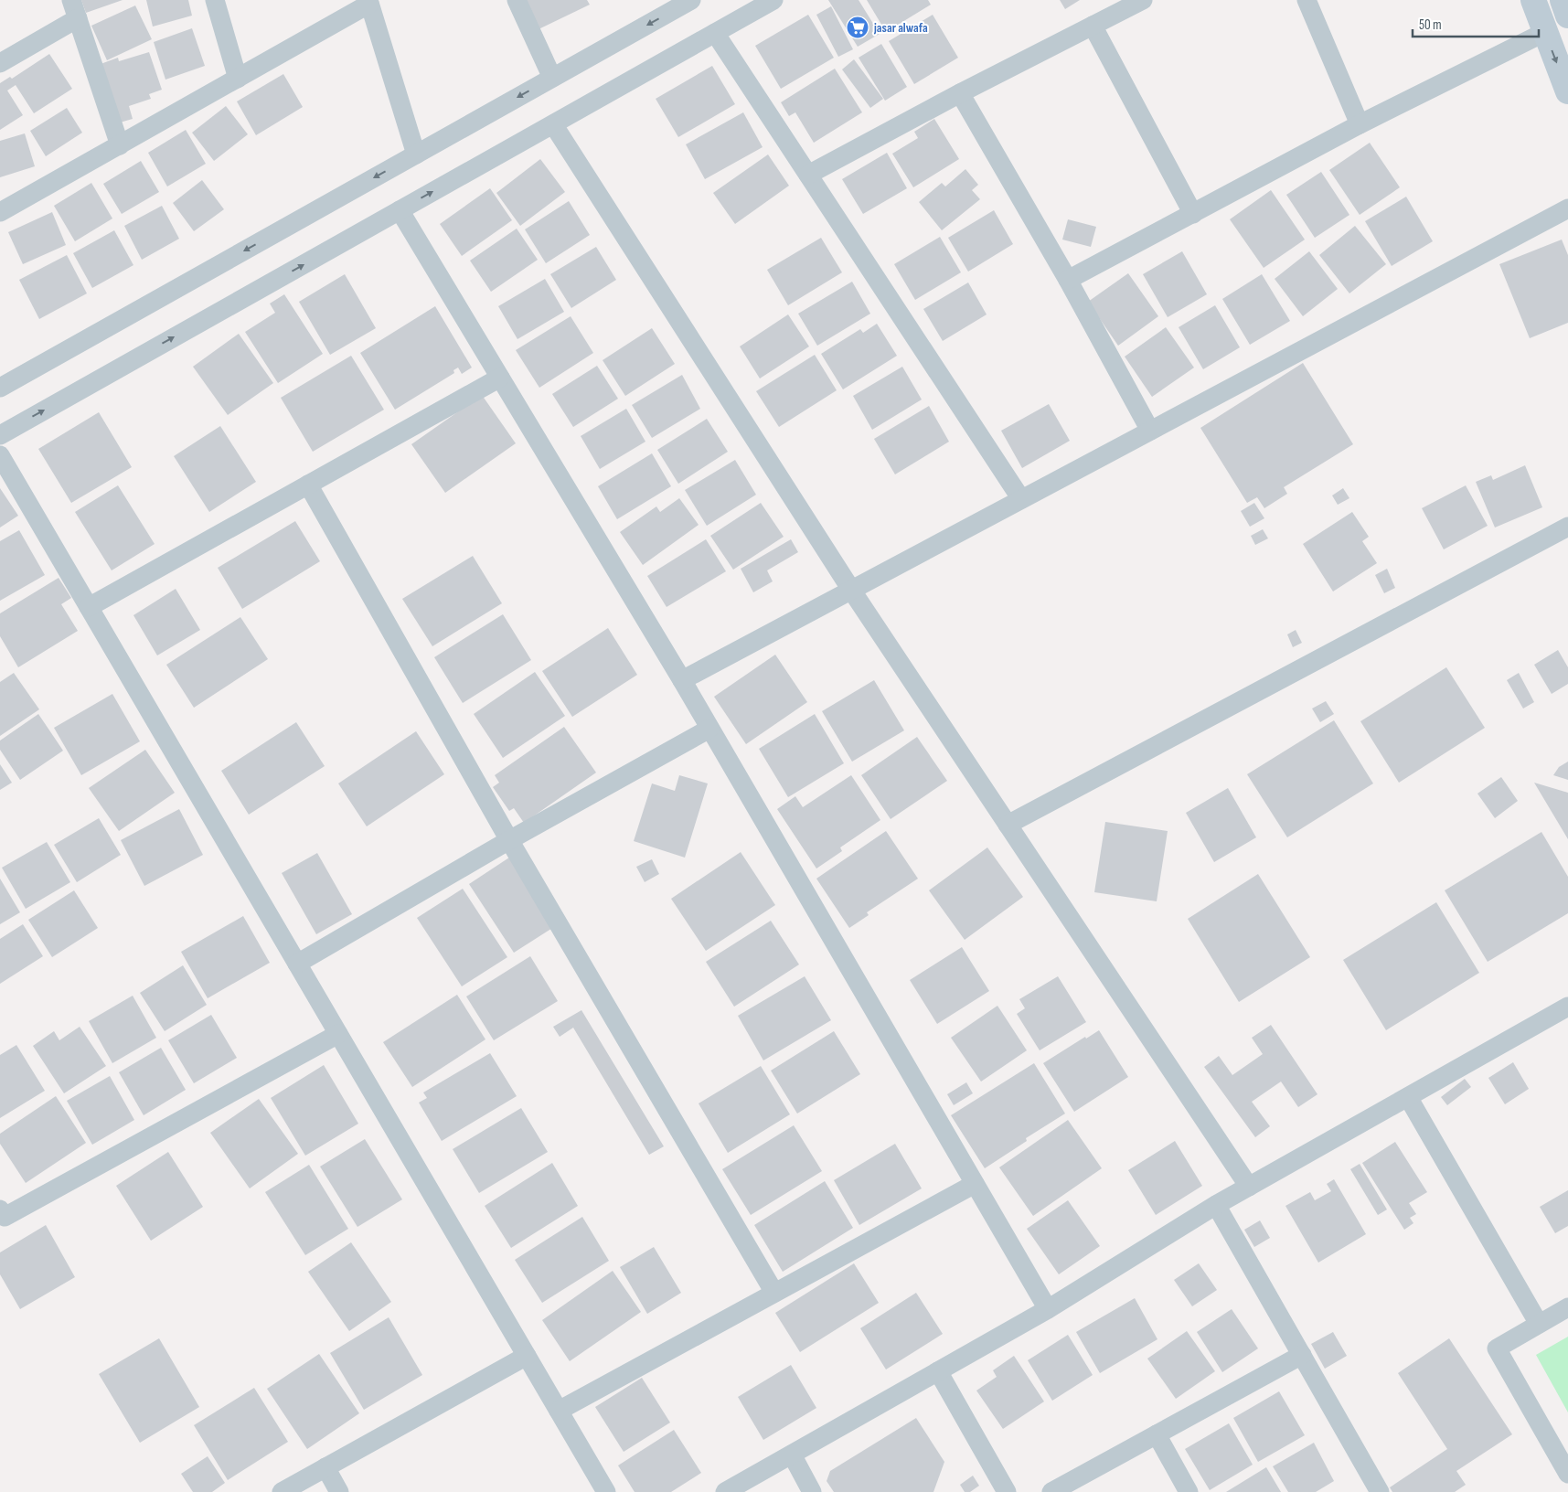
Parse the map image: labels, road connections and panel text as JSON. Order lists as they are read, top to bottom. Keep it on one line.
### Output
{"places":{"supermarket":["jasar alwafa"]},"scale_bar":"50 m"}
